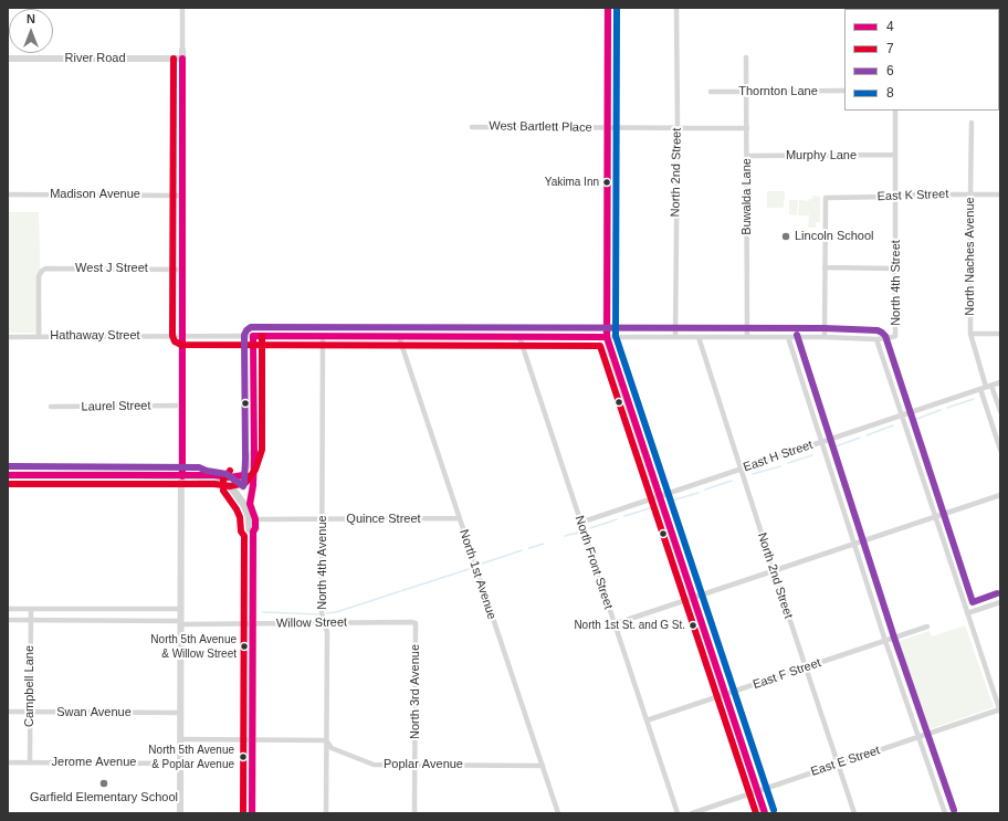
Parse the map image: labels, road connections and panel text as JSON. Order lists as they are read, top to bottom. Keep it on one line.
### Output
{"streets":{"street":["River Road","Thornton Lane","West Bartlett Place","Murphy Lane","North 2nd Street","Madison Avenue","East K Street","Buwalda Lane","North Naches Avenue","West J Street","North 4th Street","Hathaway Street","Laurel Street","East H Street","Quince Street","North 4th Avenue","North Front Street","North 1st Avenue","Willow Street","East F Street","Campbell Lane","North 3rd Avenue","Swan Avenue","East E Street","Jerome Avenue","Poplar Avenue"]},"crossings":[["Thornton Lane","Buwalda Lane"],["West Bartlett Place","North 2nd Street"],["West Bartlett Place","Buwalda Lane"],["Murphy Lane","Buwalda Lane"],["Murphy Lane","North 4th Street"],["North 2nd Street","East H Street"],["North 2nd Street","East F Street"],["North 2nd Street","East E Street"],["East K Street","North Naches Avenue"],["East K Street","North 4th Street"],["North Naches Avenue","East H Street"],["West J Street","Hathaway Street"],["North 4th Street","East H Street"],["North 4th Street","East E Street"],["East H Street","North Front Street"],["Quince Street","North 4th Avenue"],["Quince Street","North 1st Avenue"],["North 4th Avenue","Willow Street"],["North 4th Avenue","Poplar Avenue"],["North Front Street","East F Street"],["North 1st Avenue","Poplar Avenue"],["Willow Street","Campbell Lane"],["Willow Street","North 3rd Avenue"],["Campbell Lane","Swan Avenue"],["Campbell Lane","Jerome Avenue"],["North 3rd Avenue","Poplar Avenue"]],"places":["Yakima Inn","Lincoln School","North 1st St. and G St.","North 5th Avenue & Willow Street","North 5th Avenue & Poplar Avenue","Garfield Elementary School"],"lines":["transit line 4","transit line 8","transit line 7","transit line 6"],"legend":["4","7","6","8"],"north":"top"}
